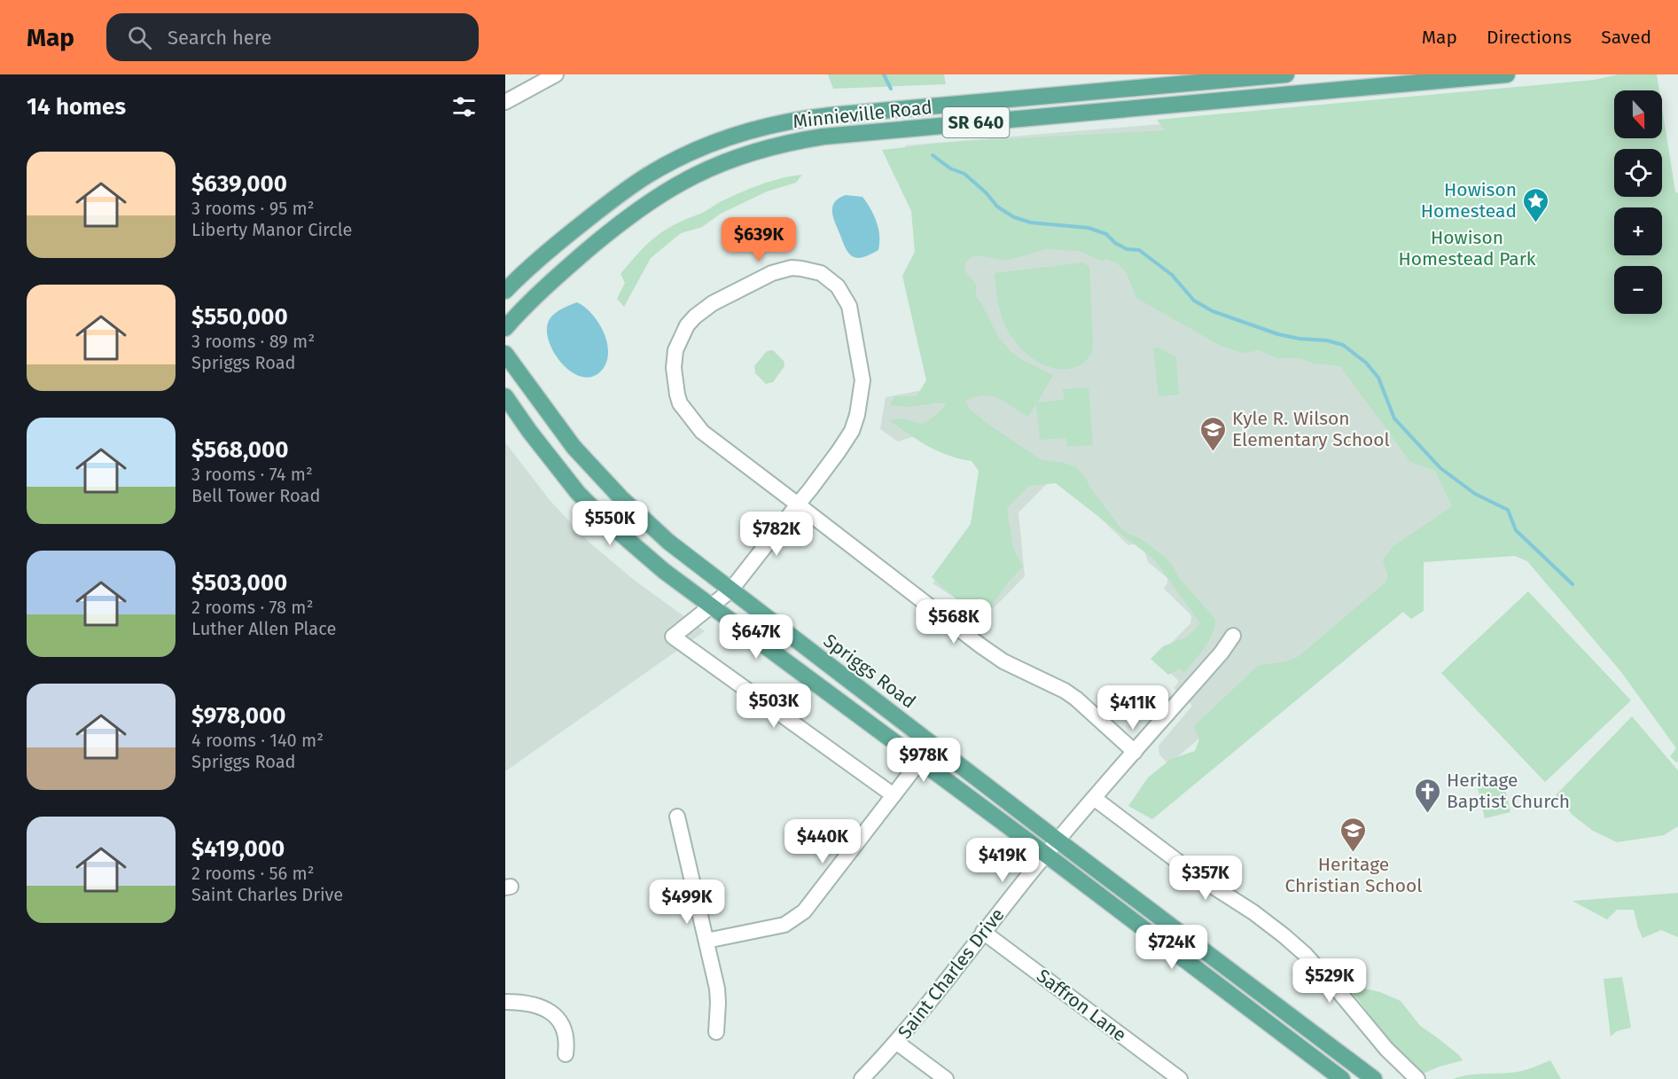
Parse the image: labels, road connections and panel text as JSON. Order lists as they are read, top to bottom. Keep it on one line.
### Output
{"streets":{"main road":["Minnieville Road","SR 640","Spriggs Road"],"street":["Saint Charles Drive","Saffron Lane"]},"crossings":[["Spriggs Road","Saint Charles Drive"],["Saint Charles Drive","Saffron Lane"]],"parks":["Howison Homestead Park"],"places":{"place":["Howison Homestead"],"school or university":["Kyle R. Wilson Elementary School","Heritage Christian School"],"church":["Heritage Baptist Church"]},"north":"bottom","page":{"header":"Map","search":"Search here","nav":["Map","Directions","Saved"],"heading":"14 homes","map_buttons":["+","−"],"list":[{"name":"$639,000","note":"3 rooms · 95 m² · Liberty Manor Circle"},{"name":"$550,000","note":"3 rooms · 89 m² · Spriggs Road"},{"name":"$568,000","note":"3 rooms · 74 m² · Bell Tower Road"},{"name":"$503,000","note":"2 rooms · 78 m² · Luther Allen Place"},{"name":"$978,000","note":"4 rooms · 140 m² · Spriggs Road"},{"name":"$419,000","note":"2 rooms · 56 m² · Saint Charles Drive"}],"price":["$639K","$550K","$782K","$568K","$647K","$503K","$411K","$978K","$440K","$419K","$357K","$499K","$724K","$529K"]}}
